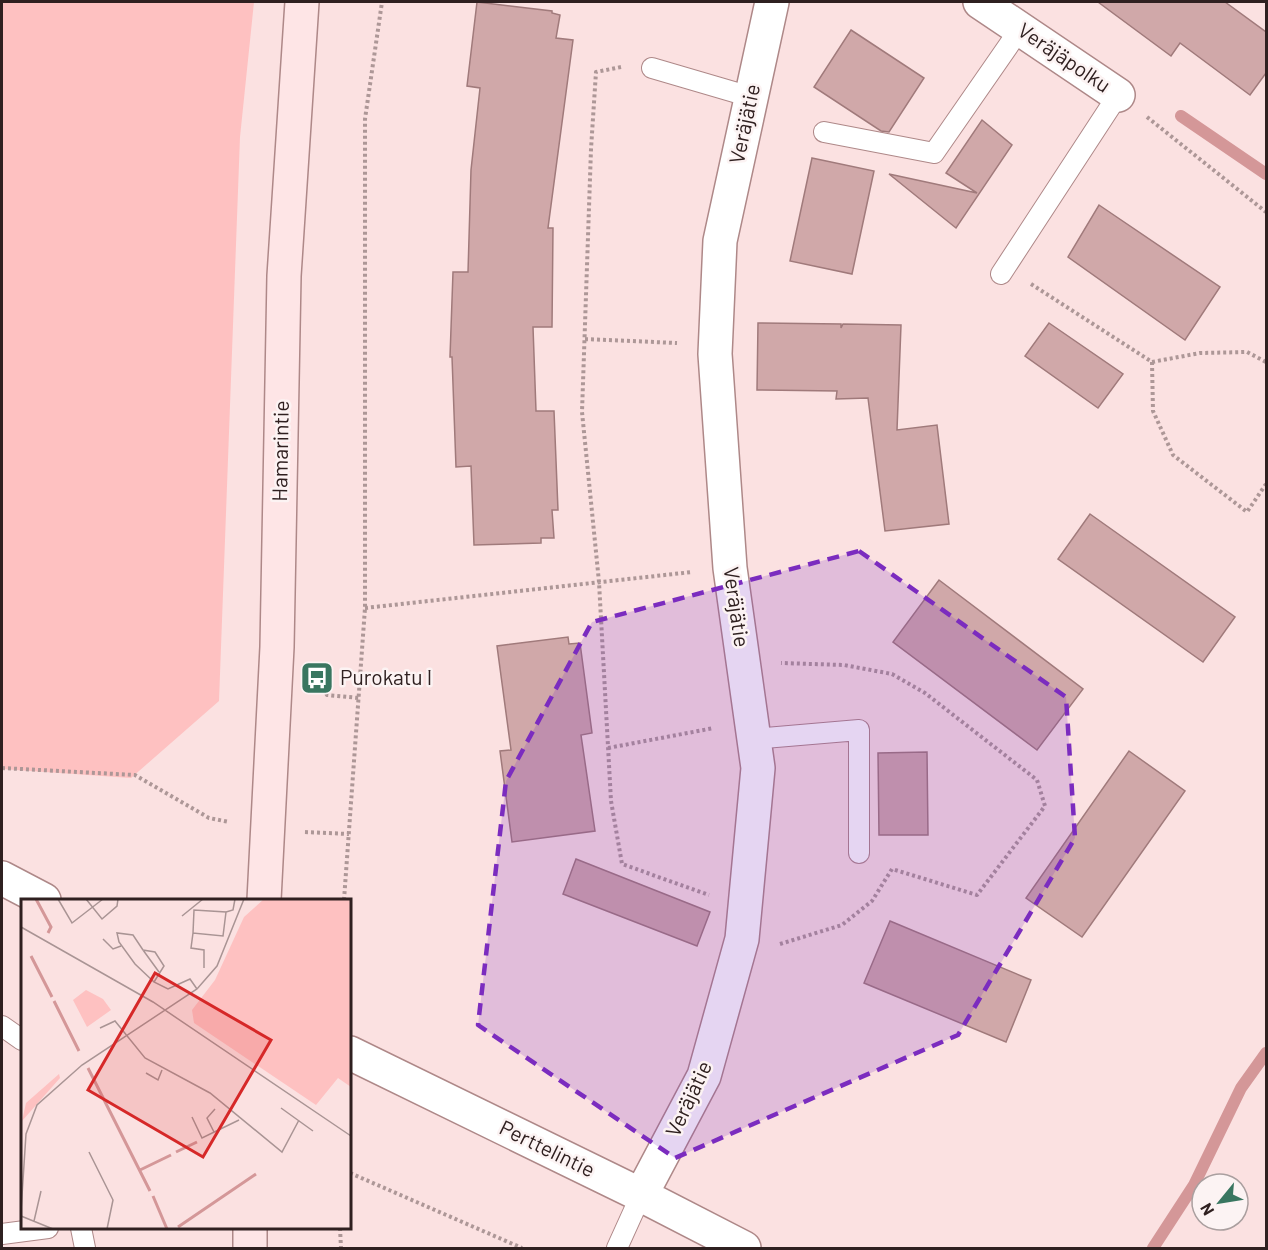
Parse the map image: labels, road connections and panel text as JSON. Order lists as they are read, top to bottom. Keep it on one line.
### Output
{"streets":{"street":["Veräjäpolku","Veräjätie","Hamarintie","Perttelintie"]},"crossings":[["Veräjätie","Perttelintie"]],"places":{"bus stop":["Purokatu I"]},"north":"bottom left"}
